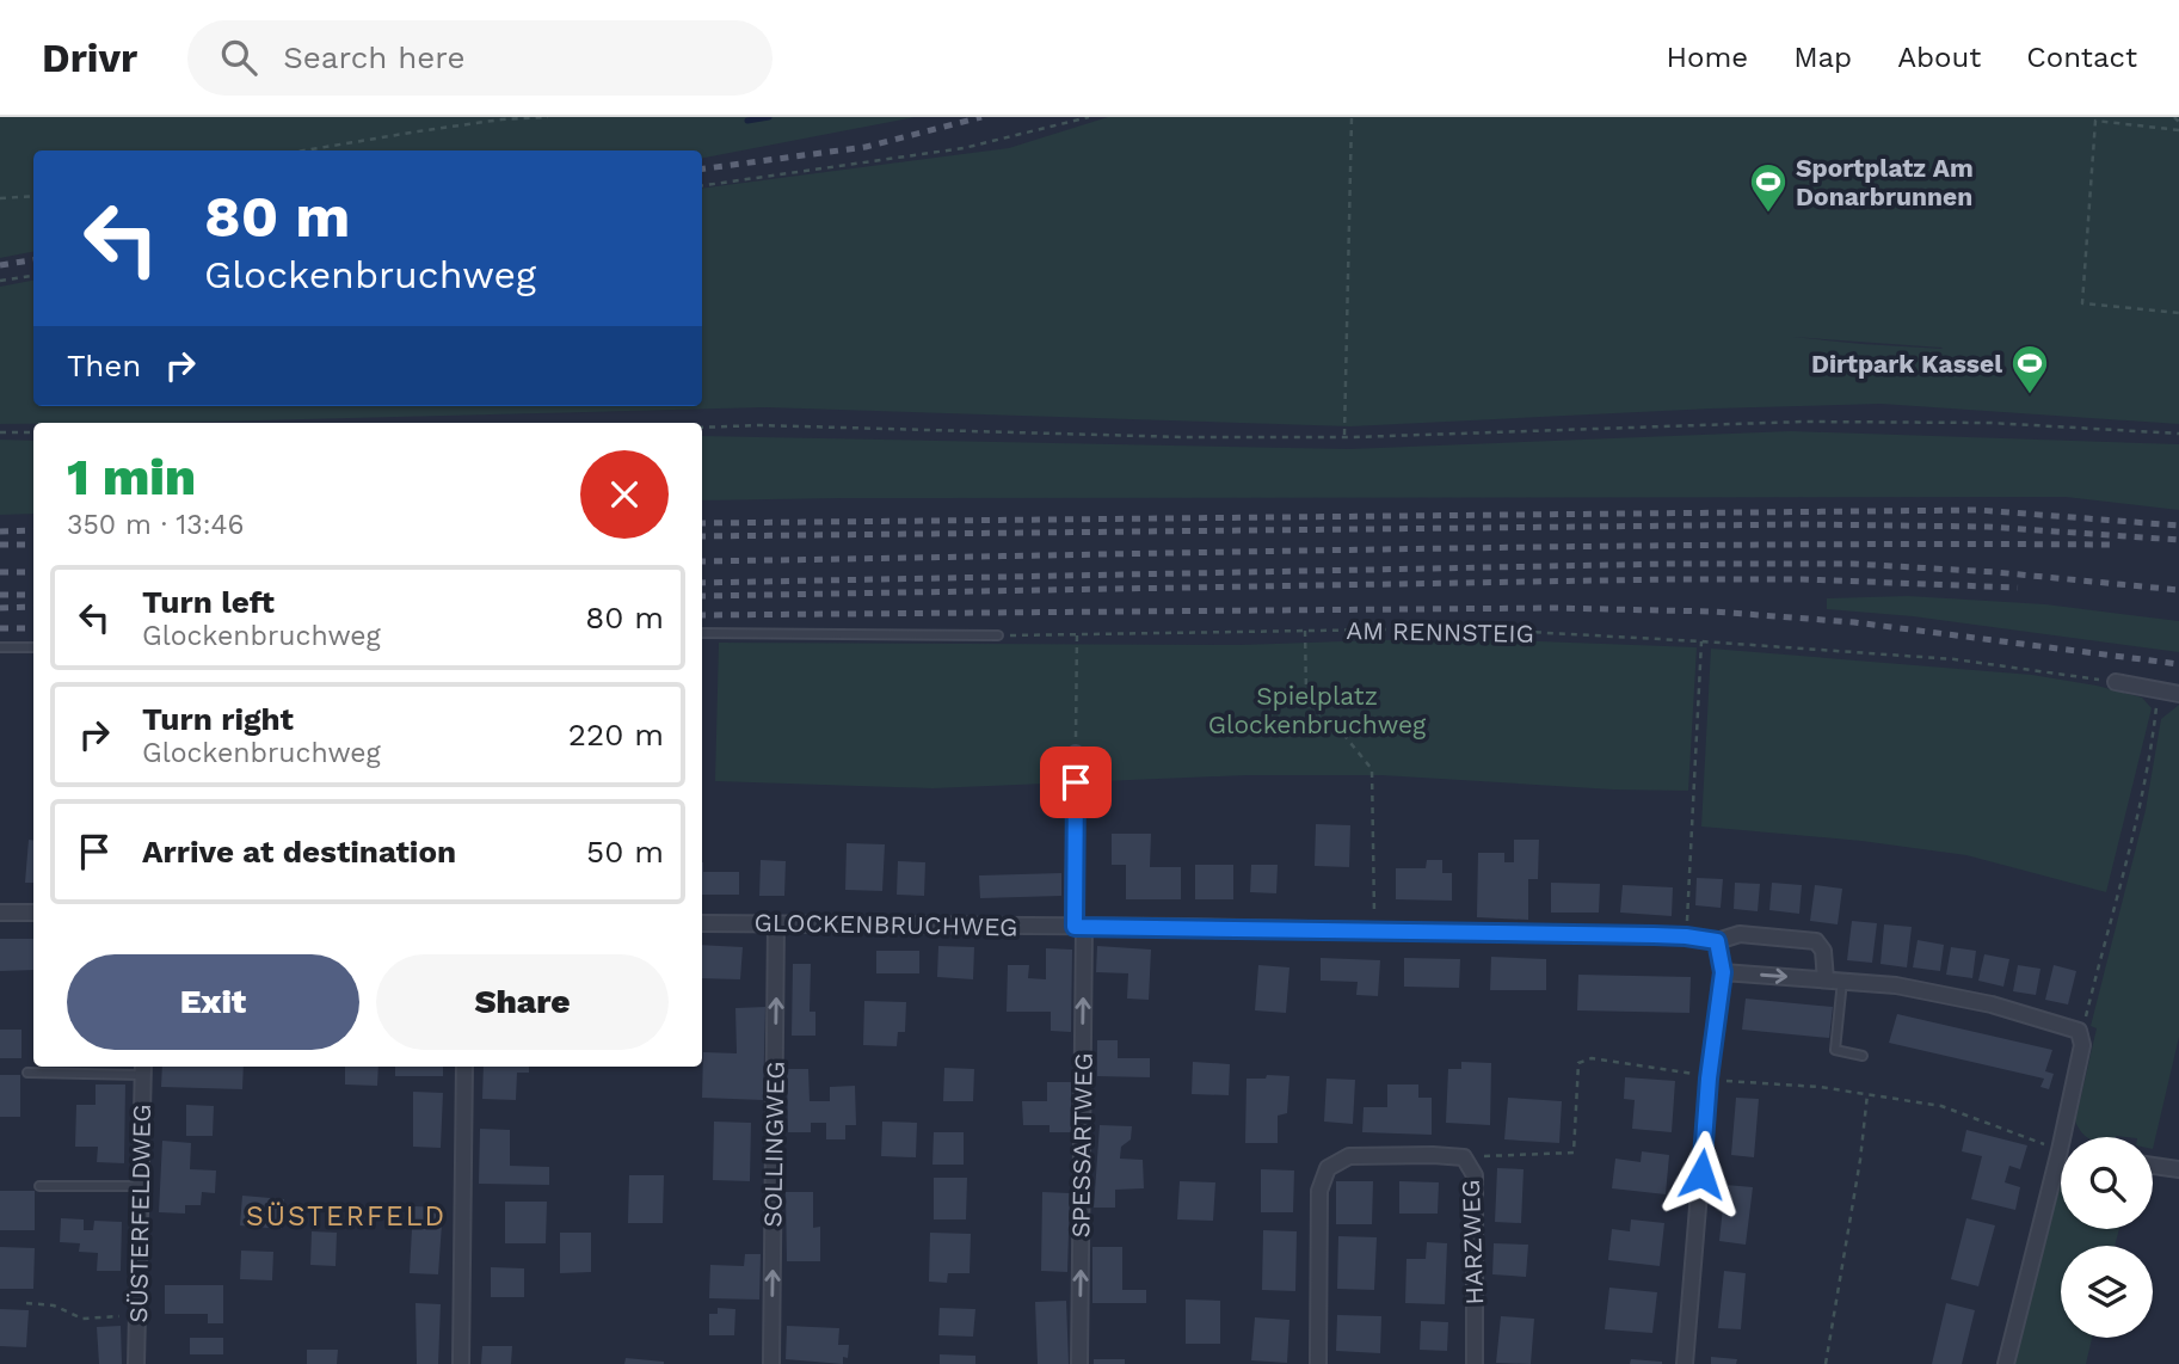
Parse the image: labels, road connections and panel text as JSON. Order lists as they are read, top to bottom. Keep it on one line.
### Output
{"streets":{"street":["GLOCKENBRUCHWEG","SOLLINGWEG","SPESSARTWEG","SÜSTERFELDWEG","HARZWEG"],"path":["AM RENNSTEIG"]},"crossings":[["GLOCKENBRUCHWEG","SOLLINGWEG"],["GLOCKENBRUCHWEG","SPESSARTWEG"]],"one_way":["SOLLINGWEG","SPESSARTWEG"],"districts":["SÜSTERFELD"],"parks":["Spielplatz Glockenbruchweg"],"places":{"sports":["Sportplatz Am Donarbrunnen","Dirtpark Kassel"]},"page":{"header":"Drivr","search":"Search here","nav":["Home","Map","About","Contact"],"turn":["80 m","Glockenbruchweg"],"then":"Then","heading":["1 min","350 m · 13:46"],"list":[{"name":"Turn left","note":"Glockenbruchweg","value":"80 m"},{"name":"Turn right","note":"Glockenbruchweg","value":"220 m"},{"name":"Arrive at destination","value":"50 m"}],"buttons":["Exit","Share"]}}
